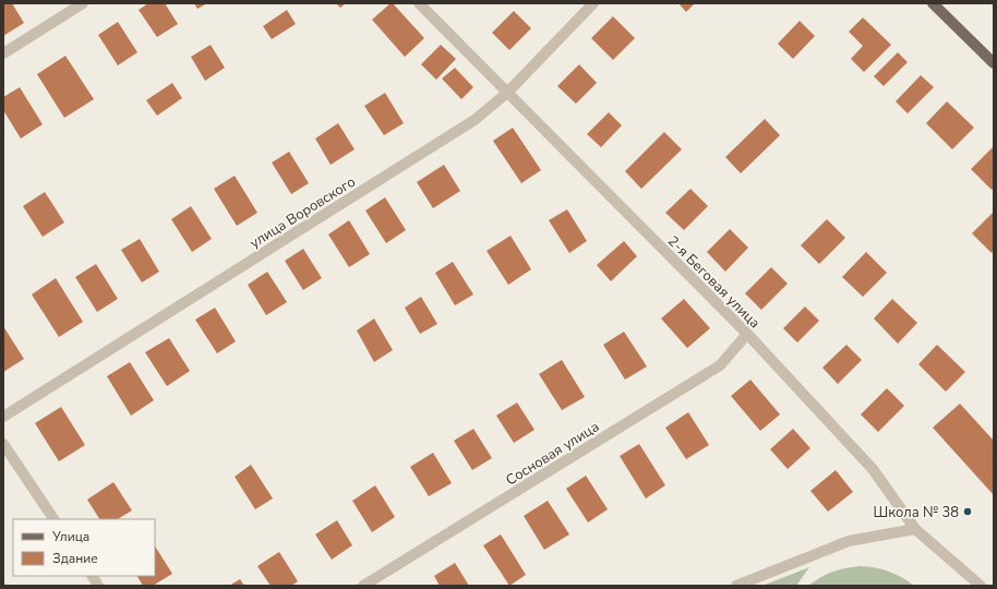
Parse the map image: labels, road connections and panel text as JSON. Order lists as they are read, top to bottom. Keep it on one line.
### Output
{"streets":{"street":["улица Воровского","2-я Беговая улица","Сосновая улица"]},"crossings":[["улица Воровского","2-я Беговая улица"],["2-я Беговая улица","Сосновая улица"]],"places":["Школа № 38"],"legend":["Улица","Здание"]}
